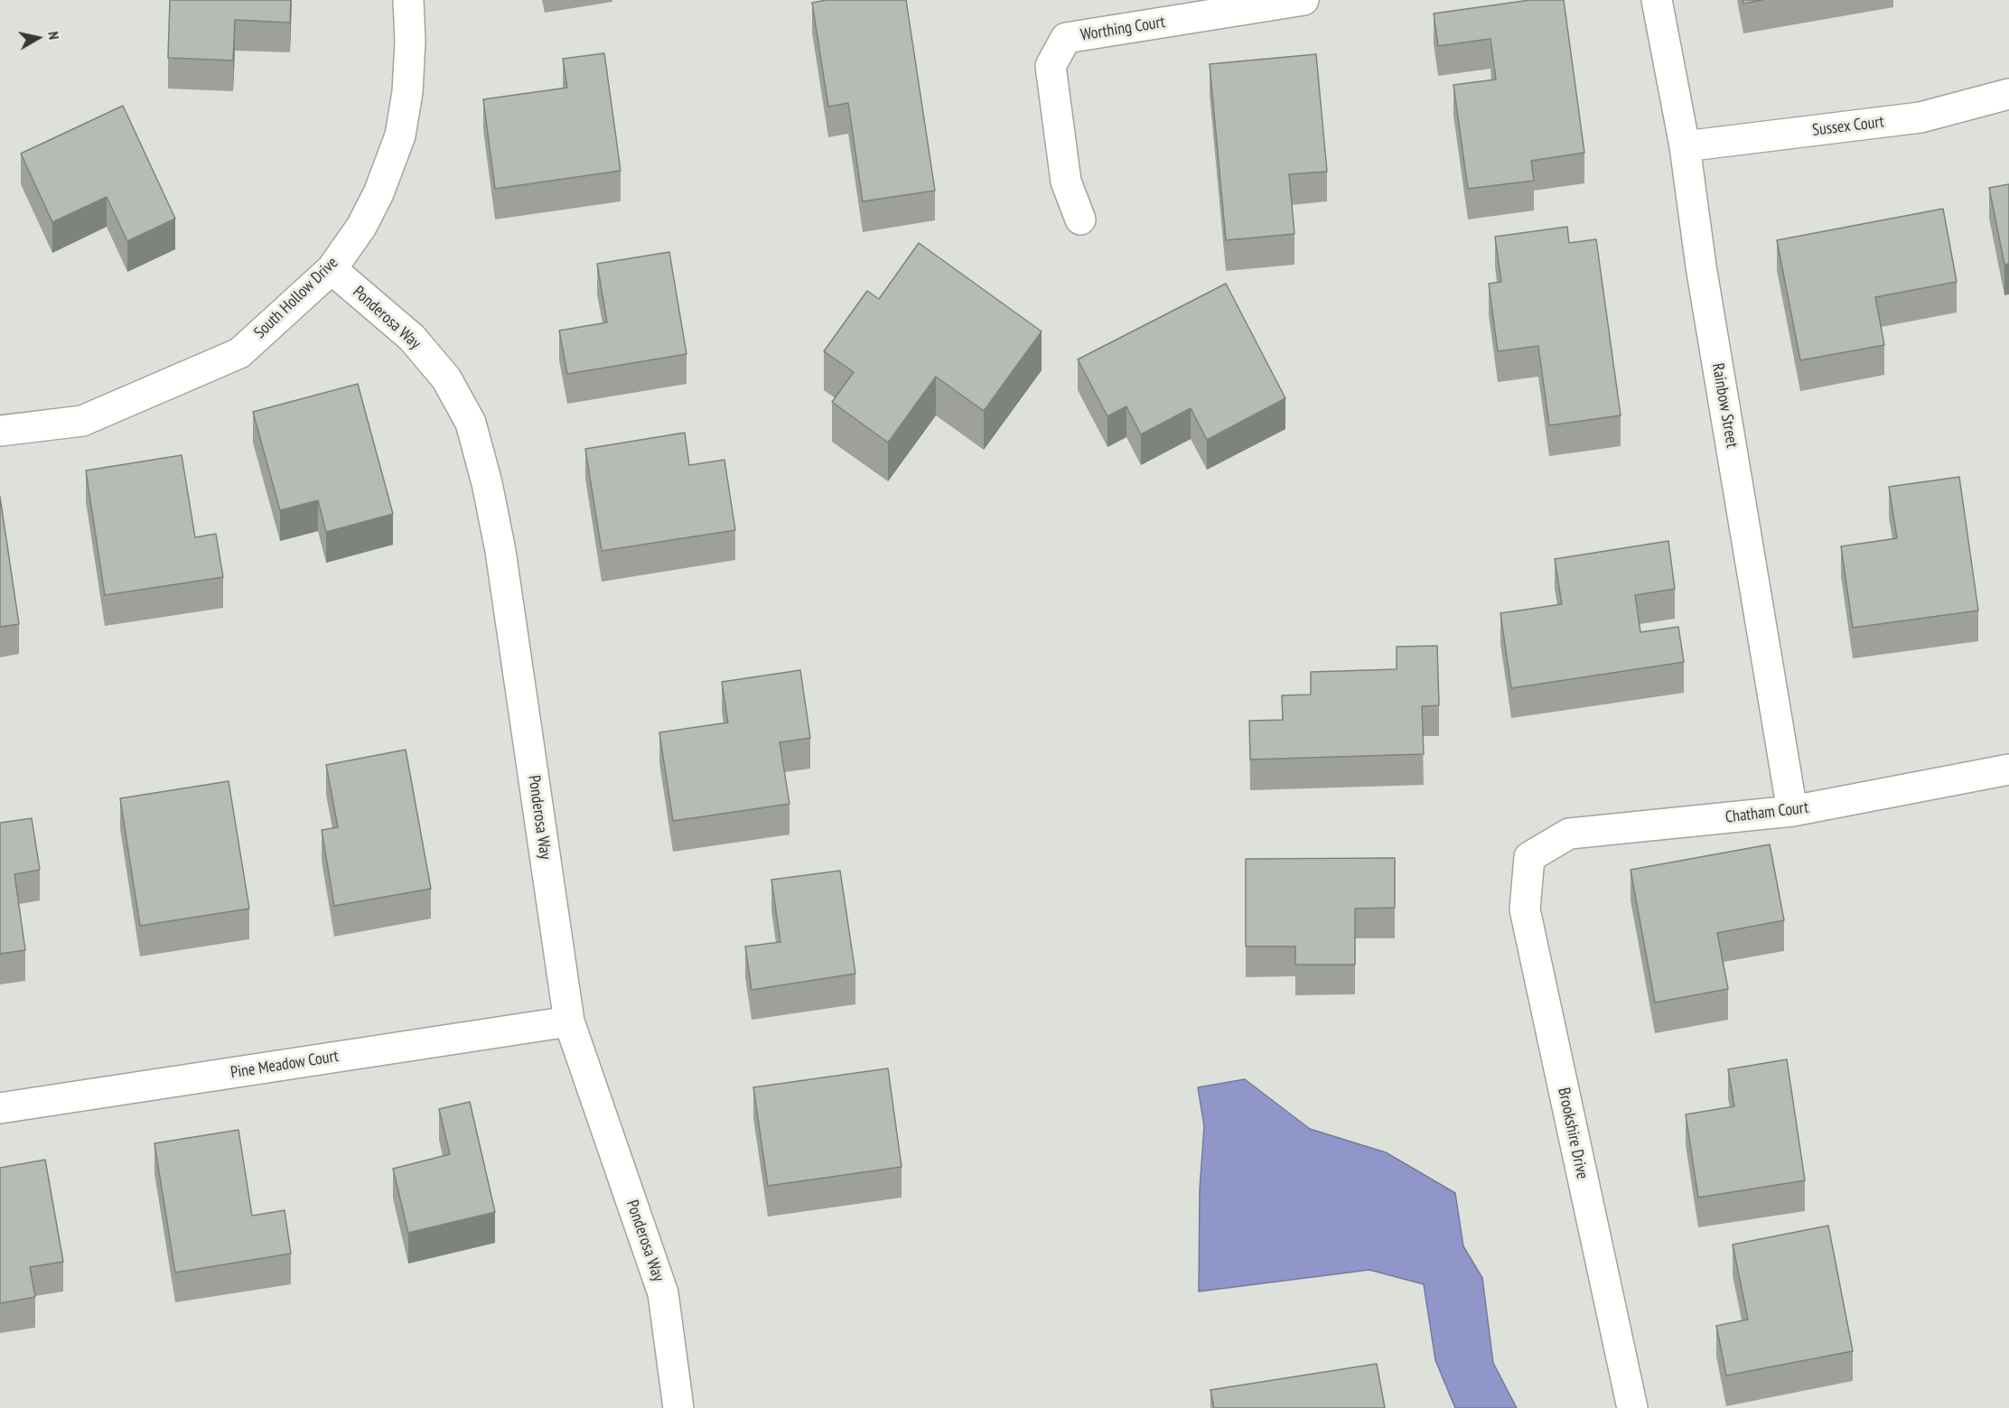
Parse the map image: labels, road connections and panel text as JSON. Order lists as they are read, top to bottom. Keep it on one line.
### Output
{"streets":{"street":["Worthing Court","Sussex Court","South Hollow Drive","Ponderosa Way","Rainbow Street","Chatham Court","Pine Meadow Court","Brookshire Drive"]},"crossings":[["Sussex Court","Rainbow Street"],["South Hollow Drive","Ponderosa Way"],["Ponderosa Way","Pine Meadow Court"],["Rainbow Street","Chatham Court"],["Chatham Court","Brookshire Drive"]],"north":"right"}
